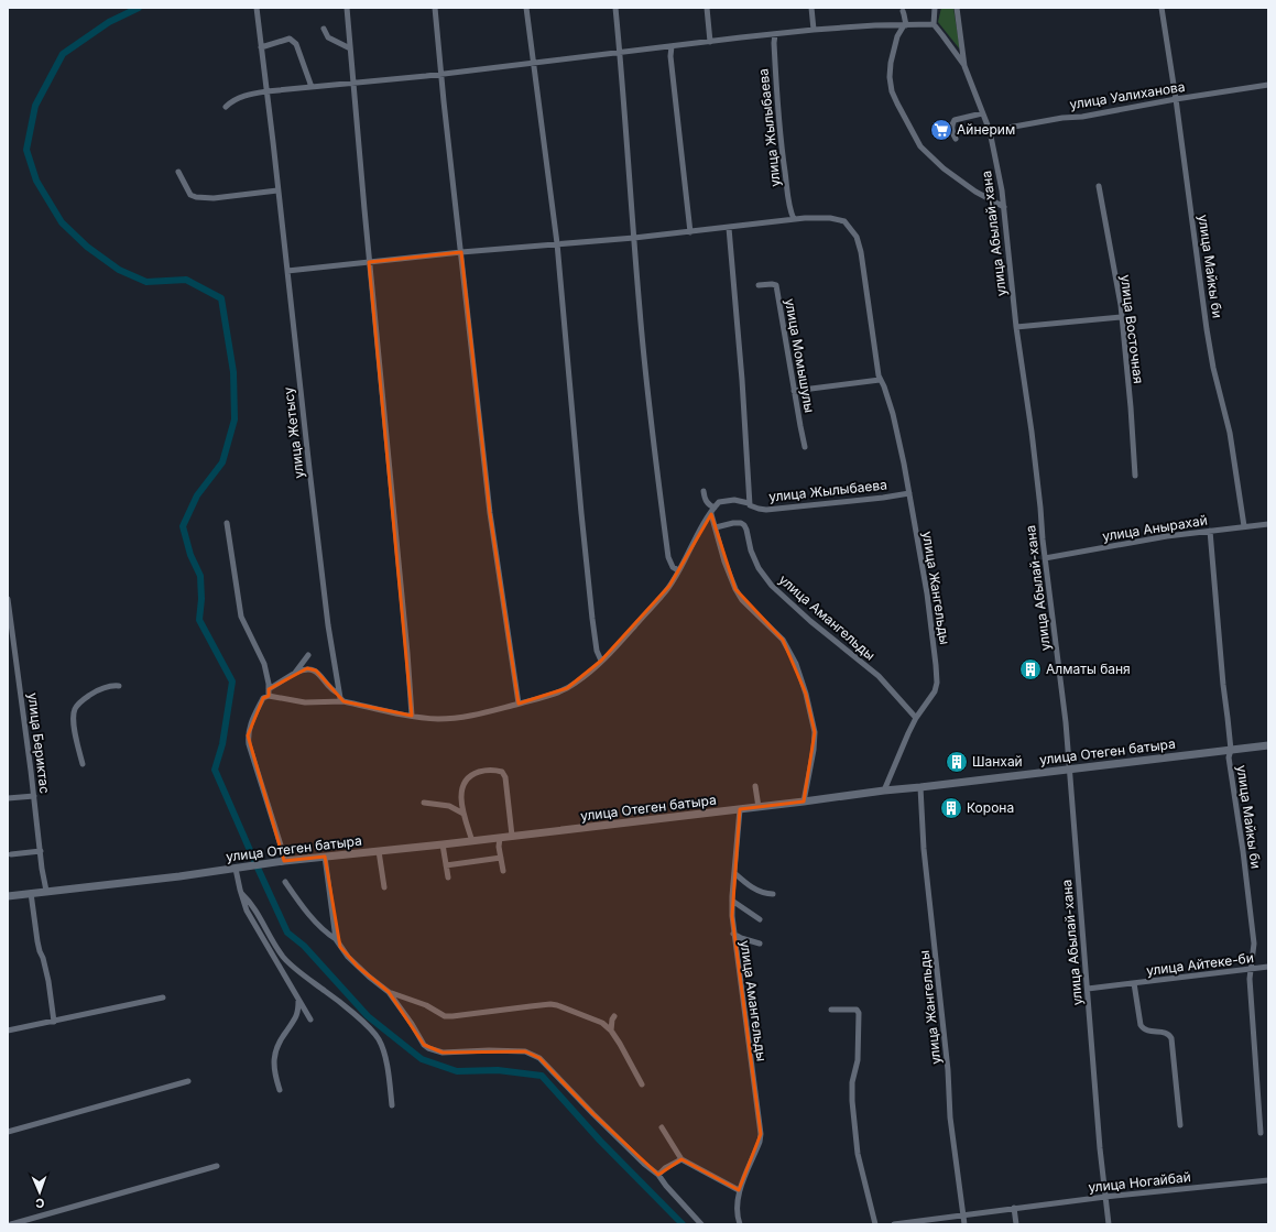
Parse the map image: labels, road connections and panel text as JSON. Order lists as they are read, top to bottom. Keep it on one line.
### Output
{"streets":{"main road":["улица Отеген батыра"],"street":["улица Уалиханова","улица Жылыбаева","улица Абылай-хана","улица Майкы би","улица Восточная","улица Момышулы","улица Жетысу","улица Анырахай","улица Жангельды","улица Амангельды","улица Бериктас","улица Айтеке-би","улица Ногайбай"]},"crossings":[["улица Уалиханова","улица Абылай-хана"],["улица Уалиханова","улица Майкы би"],["улица Жылыбаева","улица Жангельды"],["улица Абылай-хана","улица Анырахай"],["улица Абылай-хана","улица Отеген батыра"],["улица Абылай-хана","улица Айтеке-би"],["улица Абылай-хана","улица Ногайбай"],["улица Майкы би","улица Анырахай"],["улица Майкы би","улица Отеген батыра"],["улица Майкы би","улица Айтеке-би"],["улица Жетысу","улица Жангельды"],["улица Жангельды","улица Амангельды"],["улица Жангельды","улица Отеген батыра"],["улица Жангельды","улица Ногайбай"],["улица Амангельды","улица Отеген батыра"],["улица Бериктас","улица Отеген батыра"]],"places":{"supermarket":["Айнерим"],"building":["Алматы баня","Шанхай","Корона"]},"north":"bottom"}
